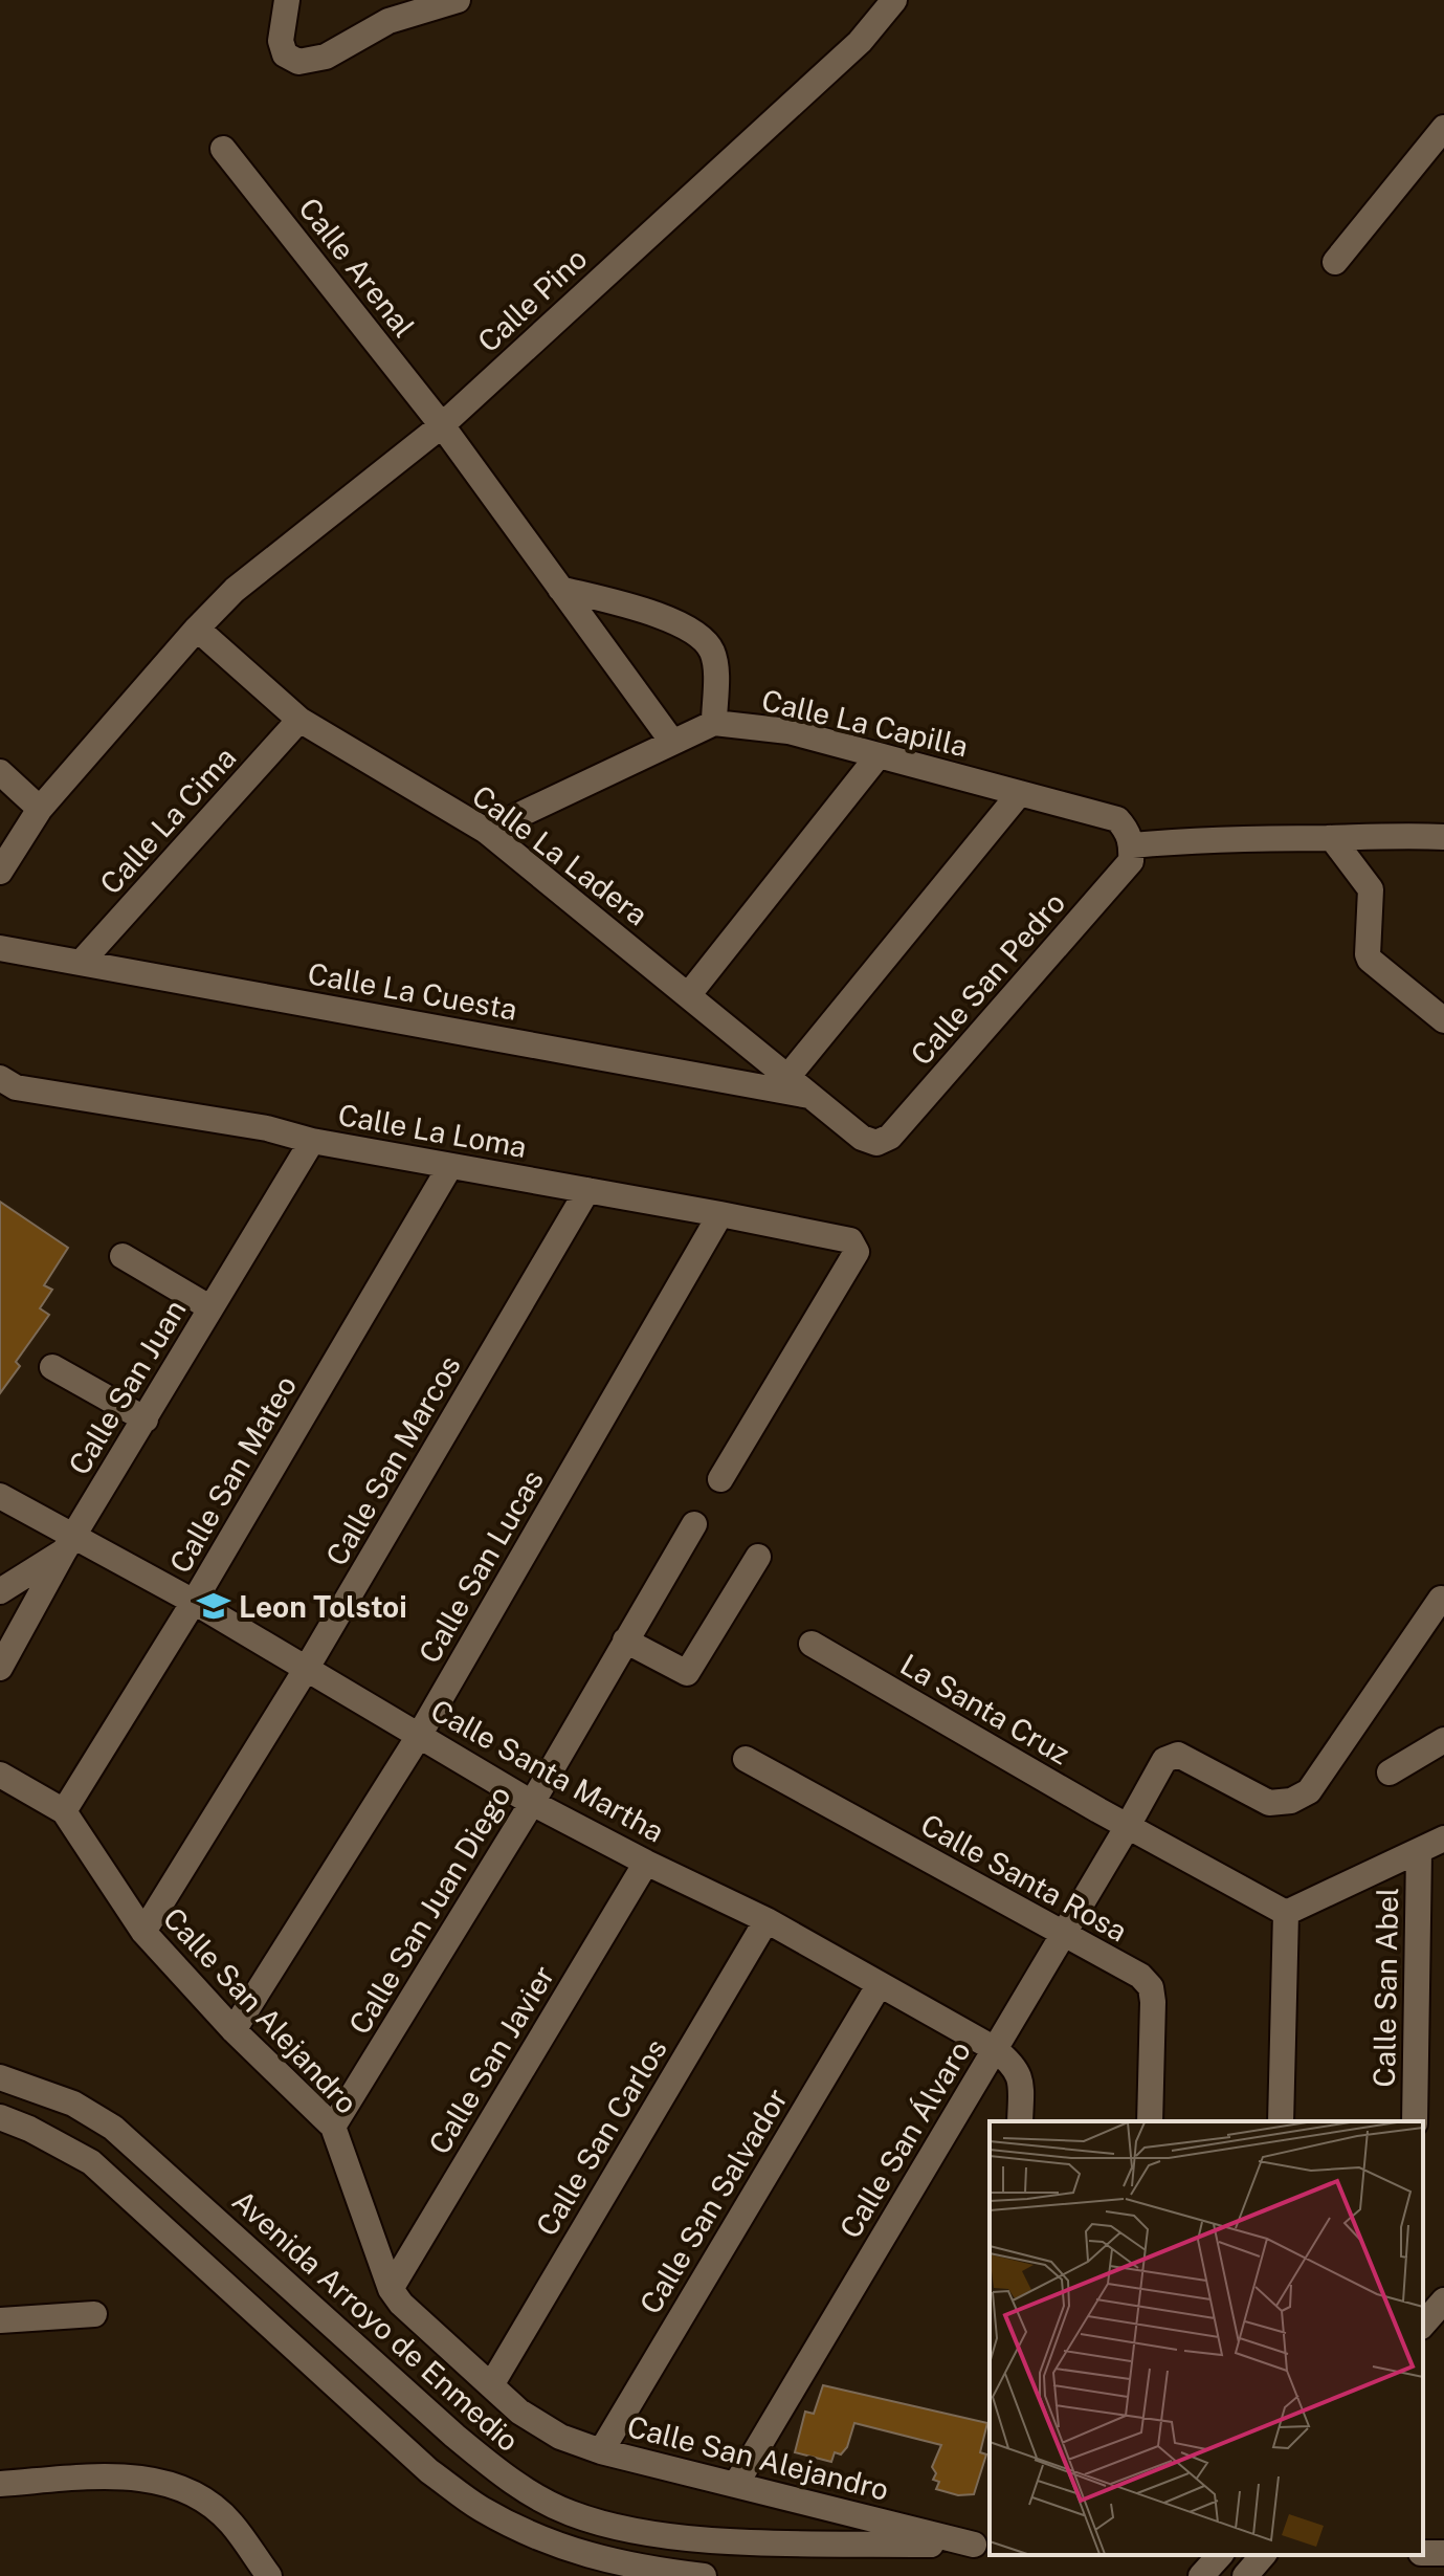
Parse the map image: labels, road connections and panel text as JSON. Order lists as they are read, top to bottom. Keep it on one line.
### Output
{"streets":{"street":["Calle Arenal","Calle Pino","Calle La Capilla","Calle La Cima","Calle La Ladera","Calle San Pedro","Calle La Cuesta","Calle La Loma","Calle San Juan","Calle San Marcos","Calle San Mateo","Calle San Lucas","La Santa Cruz","Calle Santa Martha","Calle Santa Rosa","Calle San Juan Diego","Calle San Abel","Calle San Alejandro","Calle San Javier","Calle San Carlos","Calle San Álvaro","Calle San Salvador","Avenida Arroyo de Enmedio"]},"crossings":[["Calle Arenal","Calle Pino"],["Calle Pino","Calle La Ladera"],["Calle La Capilla","Calle San Pedro"],["Calle La Cima","Calle La Ladera"],["Calle La Cima","Calle La Cuesta"],["Calle La Ladera","Calle San Pedro"],["Calle La Ladera","Calle La Cuesta"],["Calle La Loma","Calle San Juan"],["Calle La Loma","Calle San Marcos"],["Calle La Loma","Calle San Mateo"],["Calle La Loma","Calle San Lucas"],["Calle San Juan","Calle Santa Martha"],["Calle San Marcos","Calle Santa Martha"],["Calle San Marcos","Calle San Alejandro"],["Calle San Mateo","Calle Santa Martha"],["Calle San Mateo","Calle San Alejandro"],["Calle San Lucas","Calle Santa Martha"],["Calle San Lucas","Calle San Alejandro"],["La Santa Cruz","Calle San Álvaro"],["Calle Santa Martha","Calle San Juan Diego"],["Calle Santa Martha","Calle San Javier"],["Calle Santa Martha","Calle San Carlos"],["Calle Santa Martha","Calle San Álvaro"],["Calle Santa Martha","Calle San Salvador"],["Calle Santa Rosa","Calle San Álvaro"],["Calle San Juan Diego","Calle San Alejandro"],["Calle San Alejandro","Calle San Javier"],["Calle San Alejandro","Calle San Carlos"],["Calle San Alejandro","Calle San Álvaro"],["Calle San Alejandro","Calle San Salvador"],["Calle San Alejandro","Avenida Arroyo de Enmedio"]],"places":{"school or university":["Leon Tolstoi"]}}
